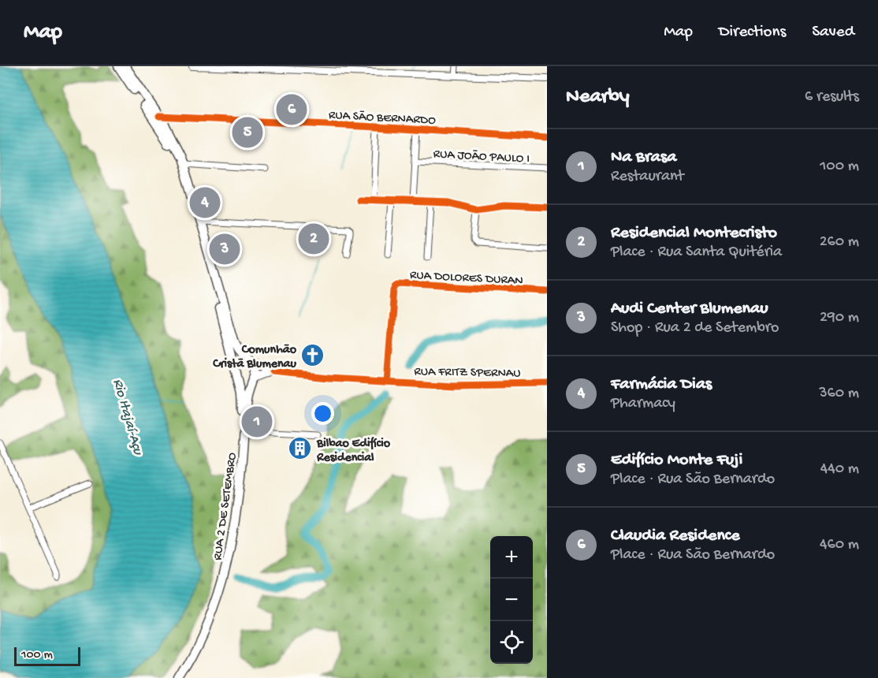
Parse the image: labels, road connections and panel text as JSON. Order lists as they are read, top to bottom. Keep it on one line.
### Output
{"streets":{"main road":["RUA FRITZ SPERNAU","RUA 2 DE SETEMBRO"],"street":["RUA SÃO BERNARDO","RUA JOÃO PAULO I","RUA DOLORES DURAN"]},"crossings":[["RUA SÃO BERNARDO","RUA 2 DE SETEMBRO"],["RUA DOLORES DURAN","RUA FRITZ SPERNAU"]],"water":["Rio Itajaí-Açu"],"places":{"church":["Comunhão Cristã Blumenau"],"building":["Bilbao Edifício Residencial"]},"scale_bar":"100 m","page":{"header":"Map","nav":["Map","Directions","Saved"],"heading":["Nearby","6 results"],"pins":["6","5","4","2","3","1"],"list":[{"mark":"1","name":"Na Brasa","note":"Restaurant","value":"100 m"},{"mark":"2","name":"Residencial Montecristo","note":"Place · Rua Santa Quitéria","value":"260 m"},{"mark":"3","name":"Audi Center Blumenau","note":"Shop · Rua 2 de Setembro","value":"290 m"},{"mark":"4","name":"Farmácia Dias","note":"Pharmacy","value":"360 m"},{"mark":"5","name":"Edifício Monte Fuji","note":"Place · Rua São Bernardo","value":"440 m"},{"mark":"6","name":"Claudia Residence","note":"Place · Rua São Bernardo","value":"460 m"}],"map_buttons":["+","−"],"scale":"100 m"}}
